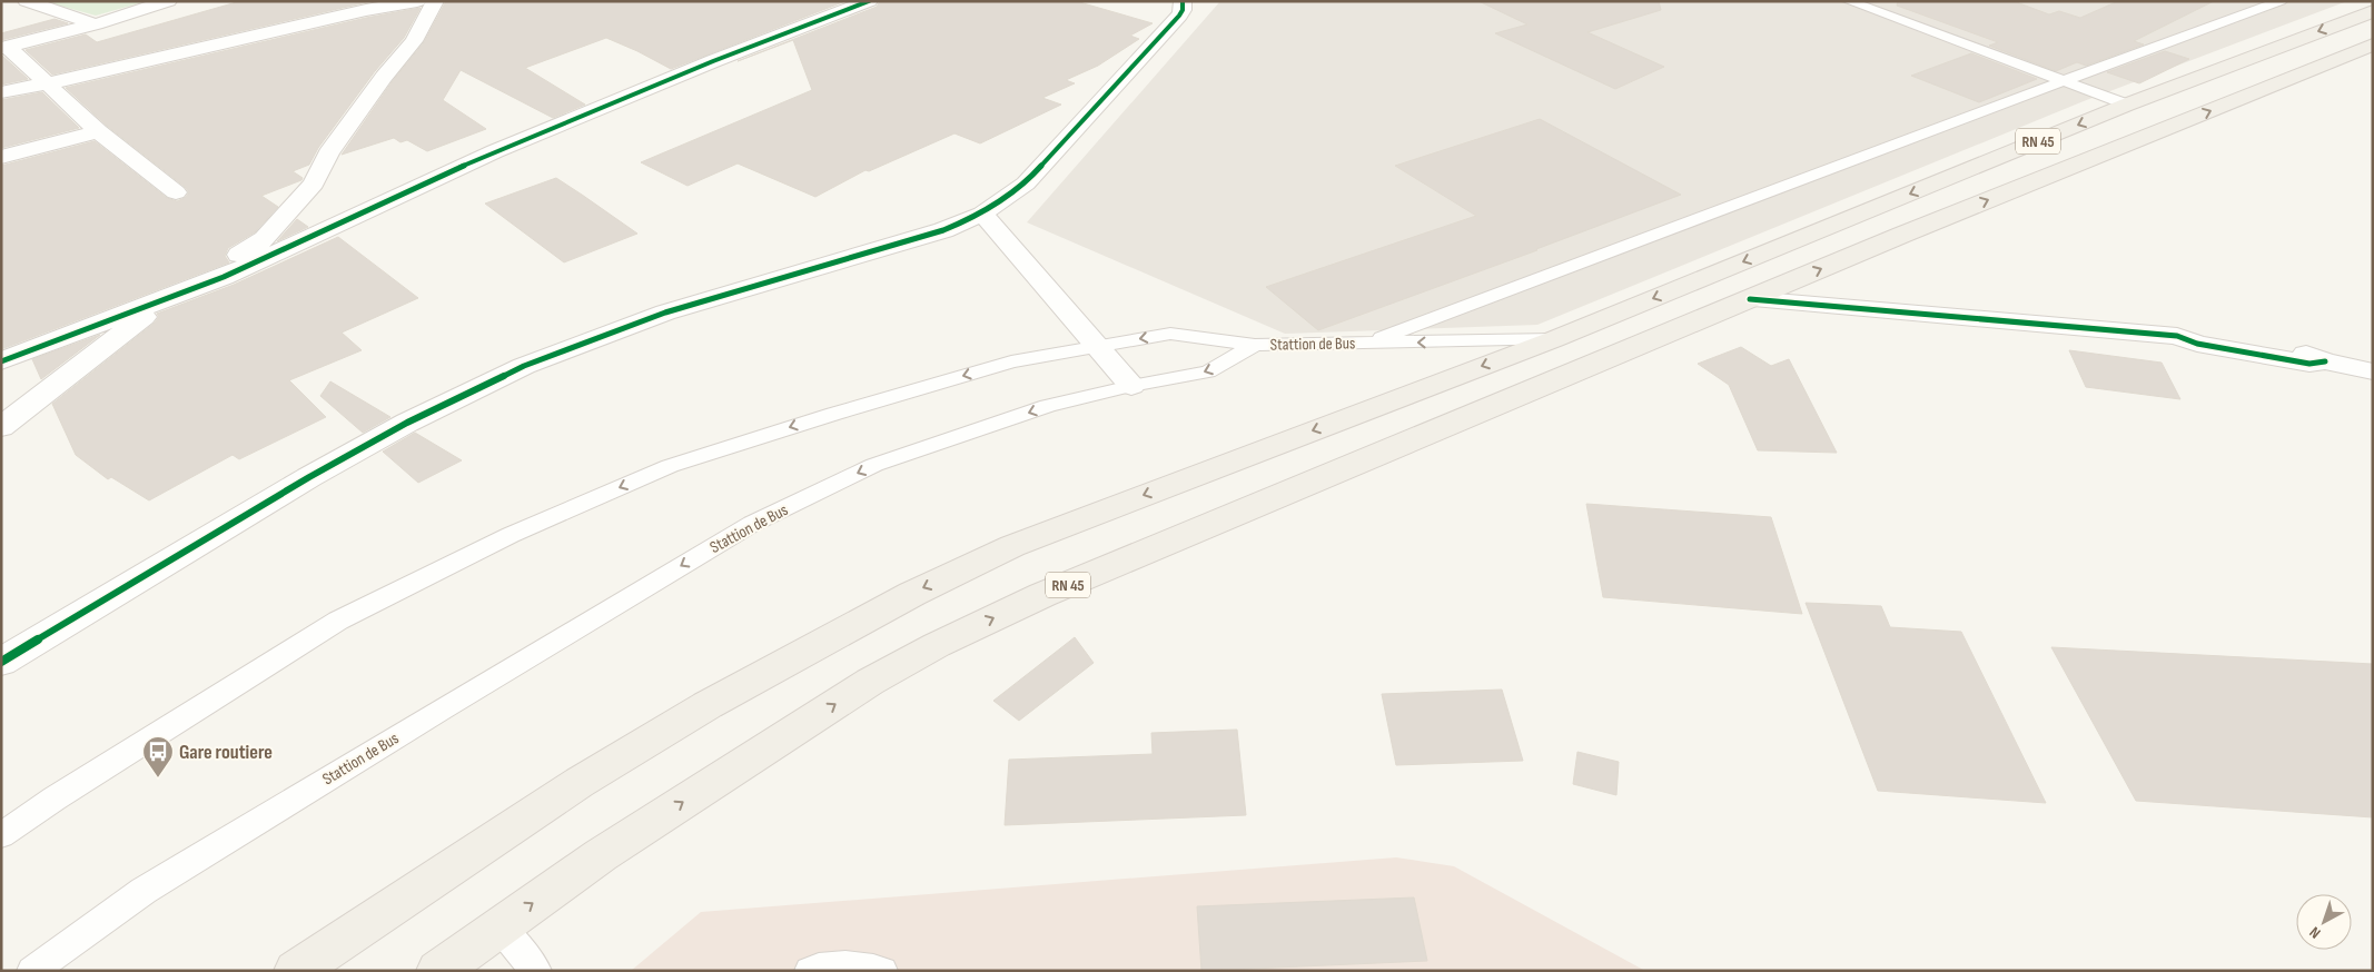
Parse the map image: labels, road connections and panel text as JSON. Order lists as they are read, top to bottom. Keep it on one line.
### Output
{"streets":{"main road":["RN 45"],"lane":["Stattion de Bus"]},"crossings":[["RN 45","Stattion de Bus"]],"places":{"bus stop":["Gare routiere"]},"north":"bottom left"}
